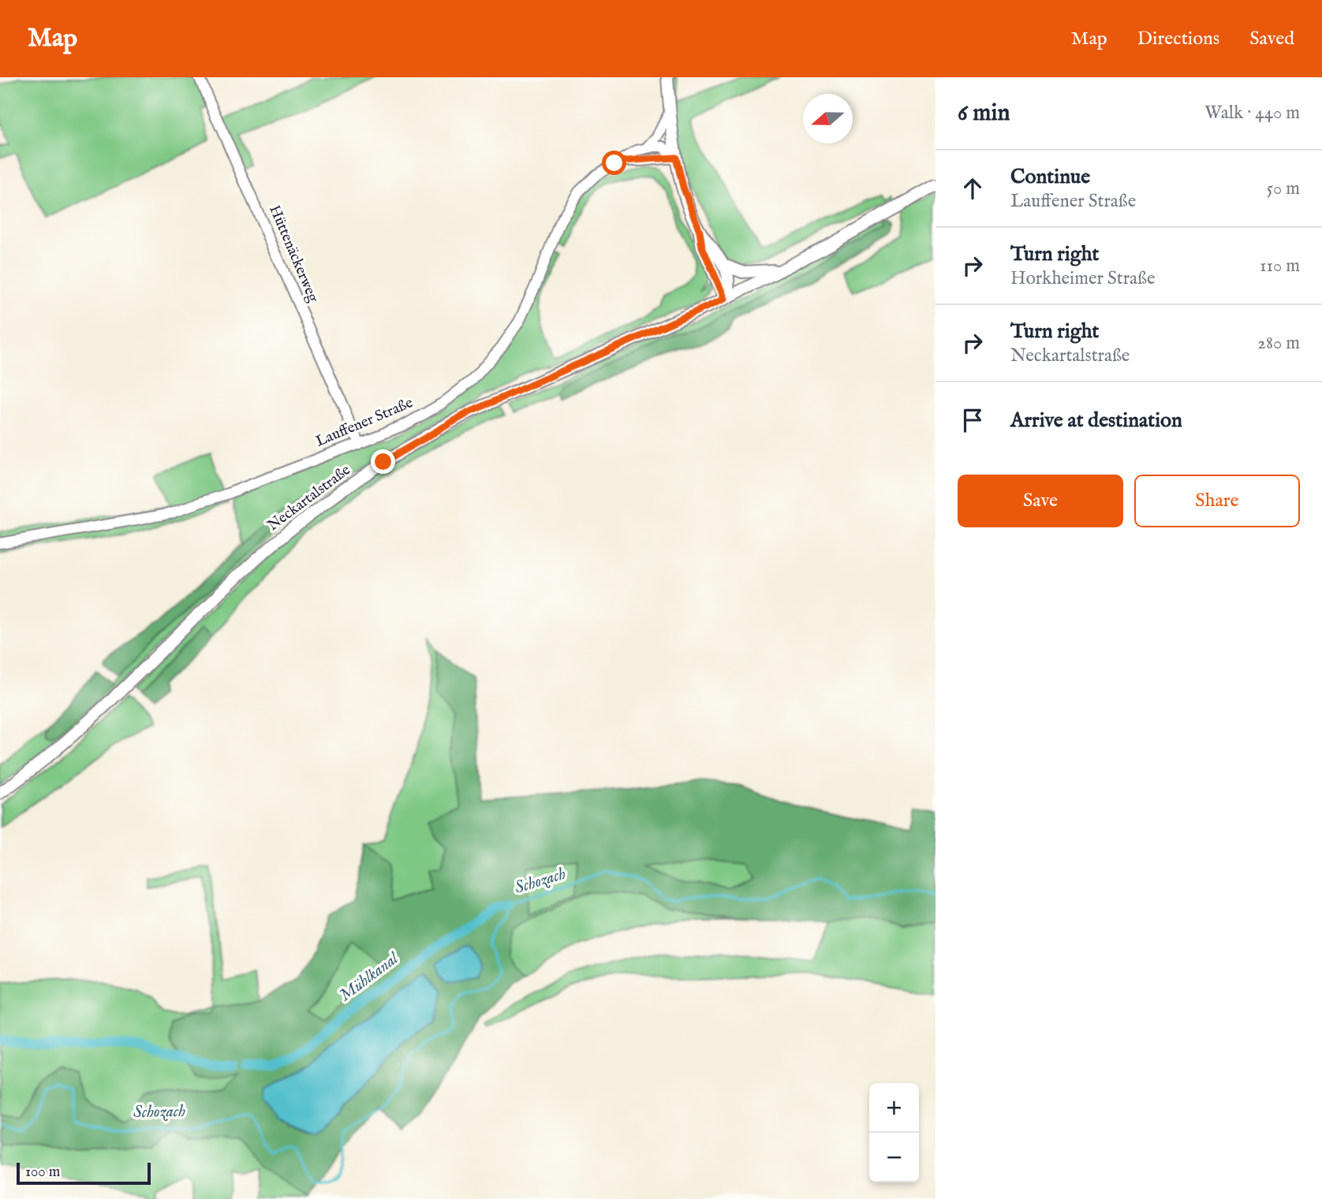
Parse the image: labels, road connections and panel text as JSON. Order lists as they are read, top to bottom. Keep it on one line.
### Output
{"streets":{"main road":["Neckartalstraße"],"street":["Hüttenäckerweg","Lauffener Straße"]},"crossings":[["Hüttenäckerweg","Lauffener Straße"]],"water":["Schozach","Mühlkanal"],"scale_bar":"100 m","north":"left","page":{"header":"Map","nav":["Map","Directions","Saved"],"heading":["6 min","Walk · 440 m"],"list":[["Continue","Lauffener Straße","50 m"],["Turn right","Horkheimer Straße","110 m"],["Turn right","Neckartalstraße","280 m"],"Arrive at destination"],"buttons":["Save","Share"],"map_buttons":["+","−"],"scale":"100 m"}}
